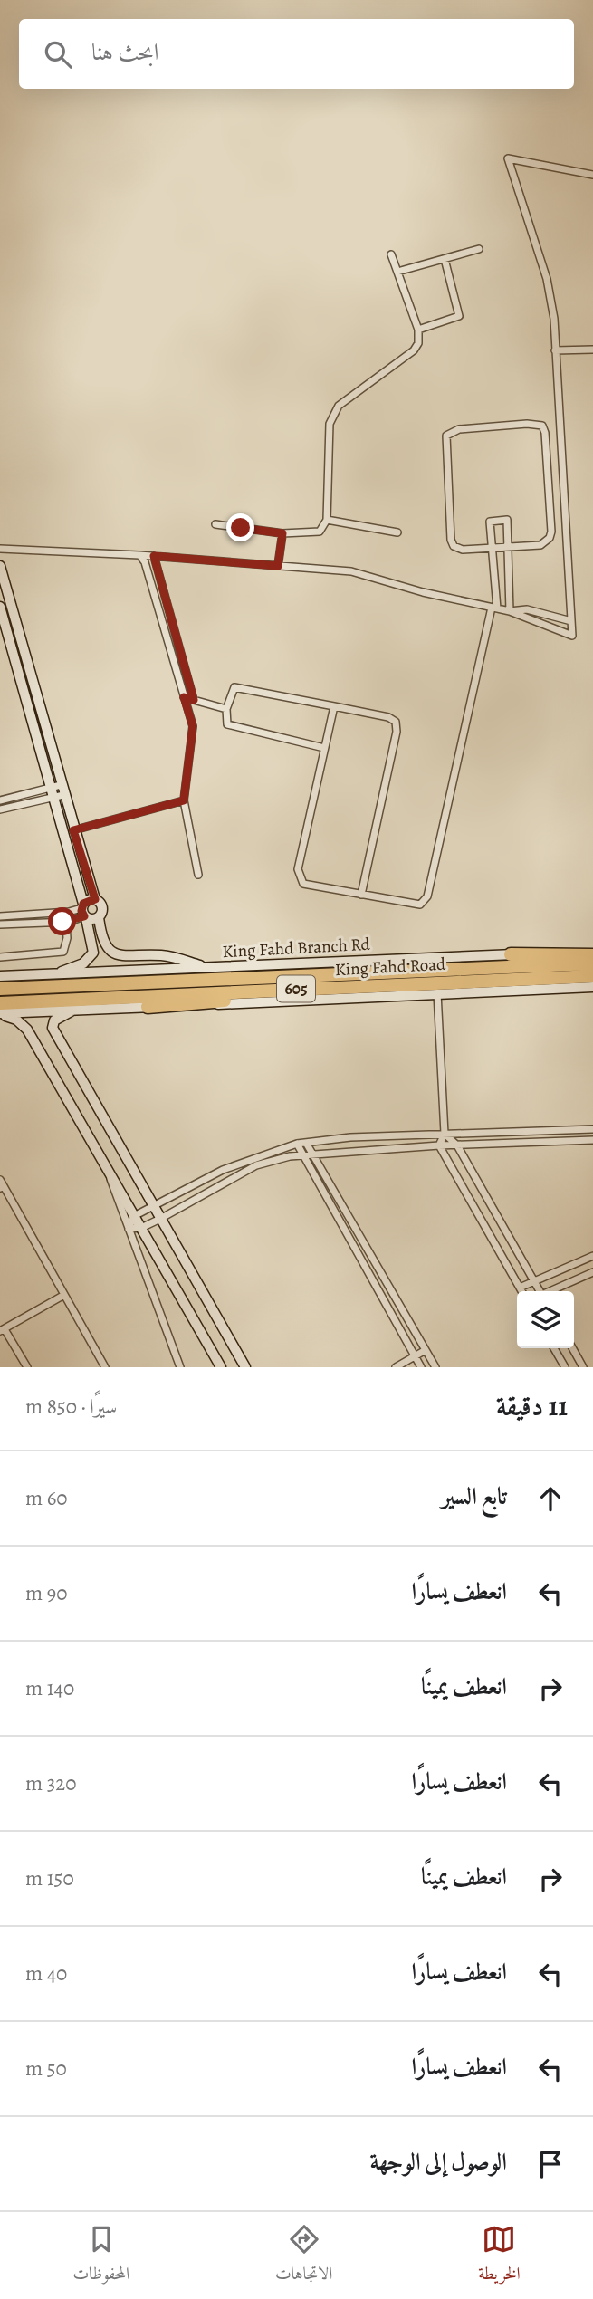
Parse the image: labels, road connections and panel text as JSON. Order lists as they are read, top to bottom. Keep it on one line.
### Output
{"streets":{"highway":["King Fahd Road","605"],"main road":["King Fahd Branch Rd"]},"page":{"search":"ابحث هنا","heading":["11 دقيقة","سيرًا · 850 m"],"list":[["تابع السير","60 m"],["انعطف يسارًا","90 m"],["انعطف يمينًا","140 m"],["انعطف يسارًا","320 m"],["انعطف يمينًا","150 m"],["انعطف يسارًا","40 m"],["انعطف يسارًا","50 m"],"الوصول إلى الوجهة"],"nav":["الخريطة","الاتجاهات","المحفوظات"]}}
